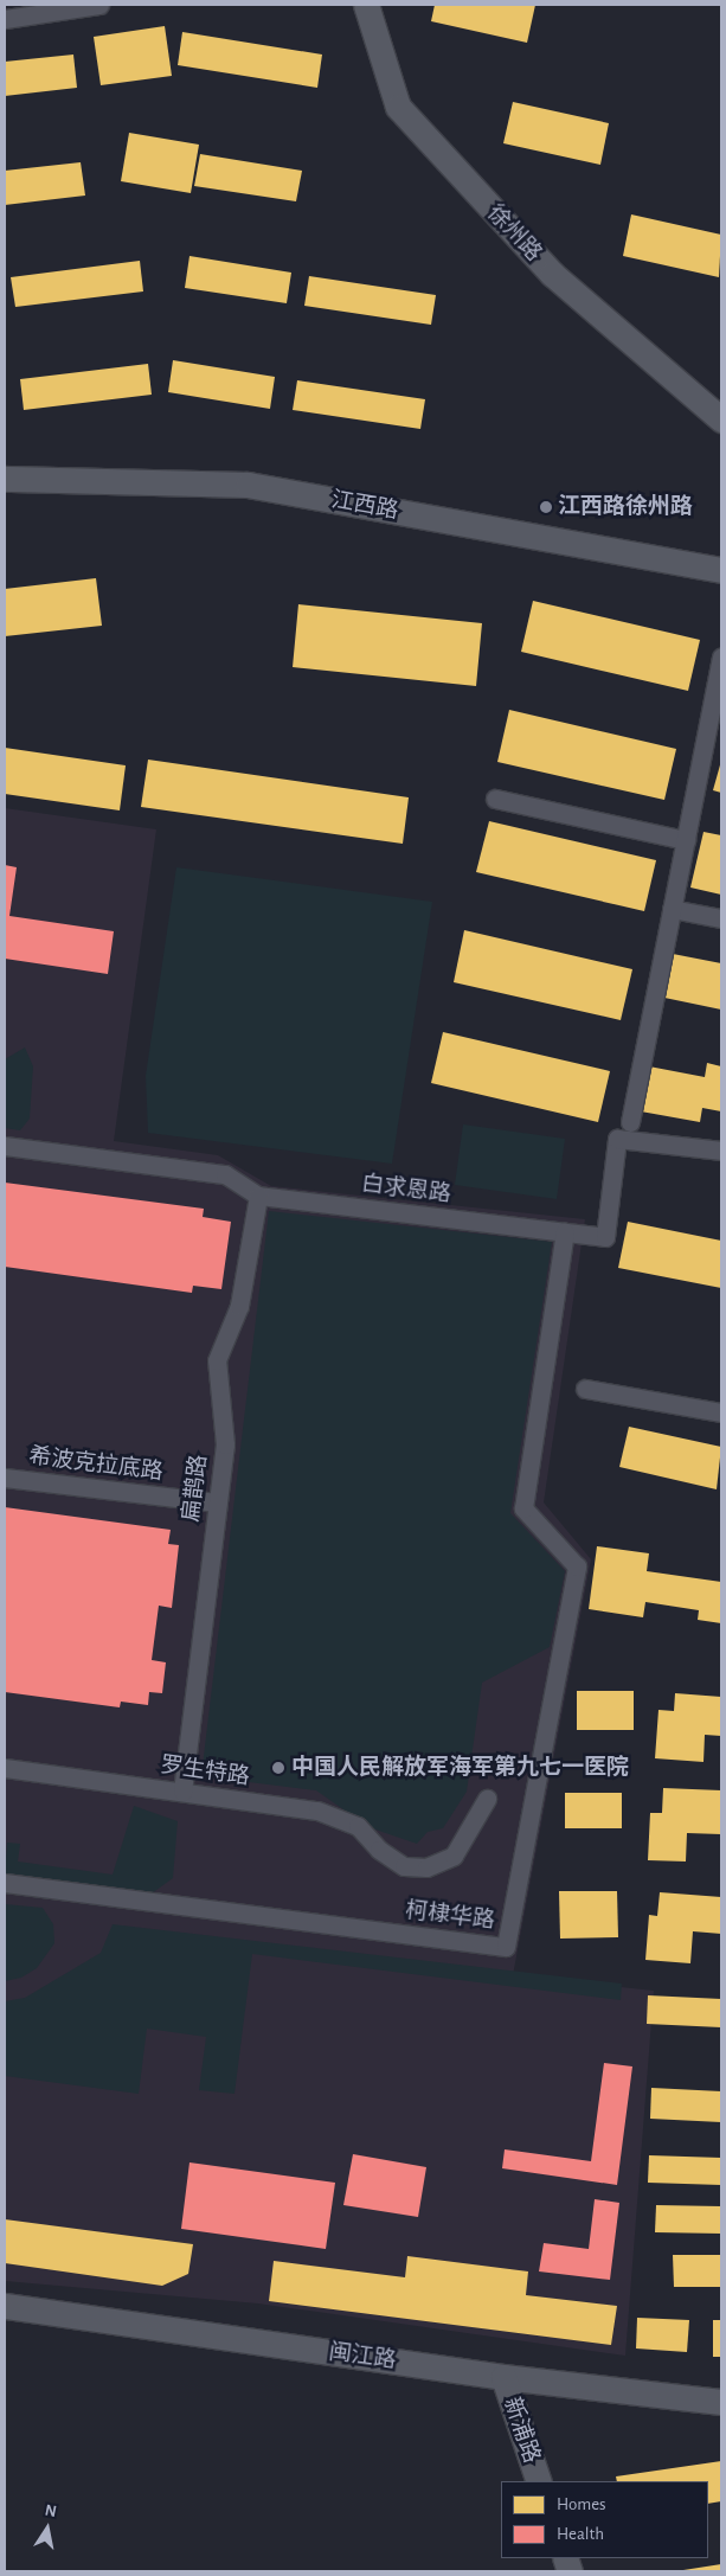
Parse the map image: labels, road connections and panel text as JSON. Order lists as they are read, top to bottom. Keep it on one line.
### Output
{"streets":{"street":["徐州路","江西路","白求恩路","希波克拉底路","扁鹊路","罗生特路","柯棣华路","闽江路","新浦路"]},"crossings":[["白求恩路","扁鹊路"],["白求恩路","柯棣华路"],["希波克拉底路","扁鹊路"],["扁鹊路","罗生特路"],["闽江路","新浦路"]],"places":["江西路徐州路","中国人民解放军海军第九七一医院"],"legend":["Homes","Health"],"north":"top"}
